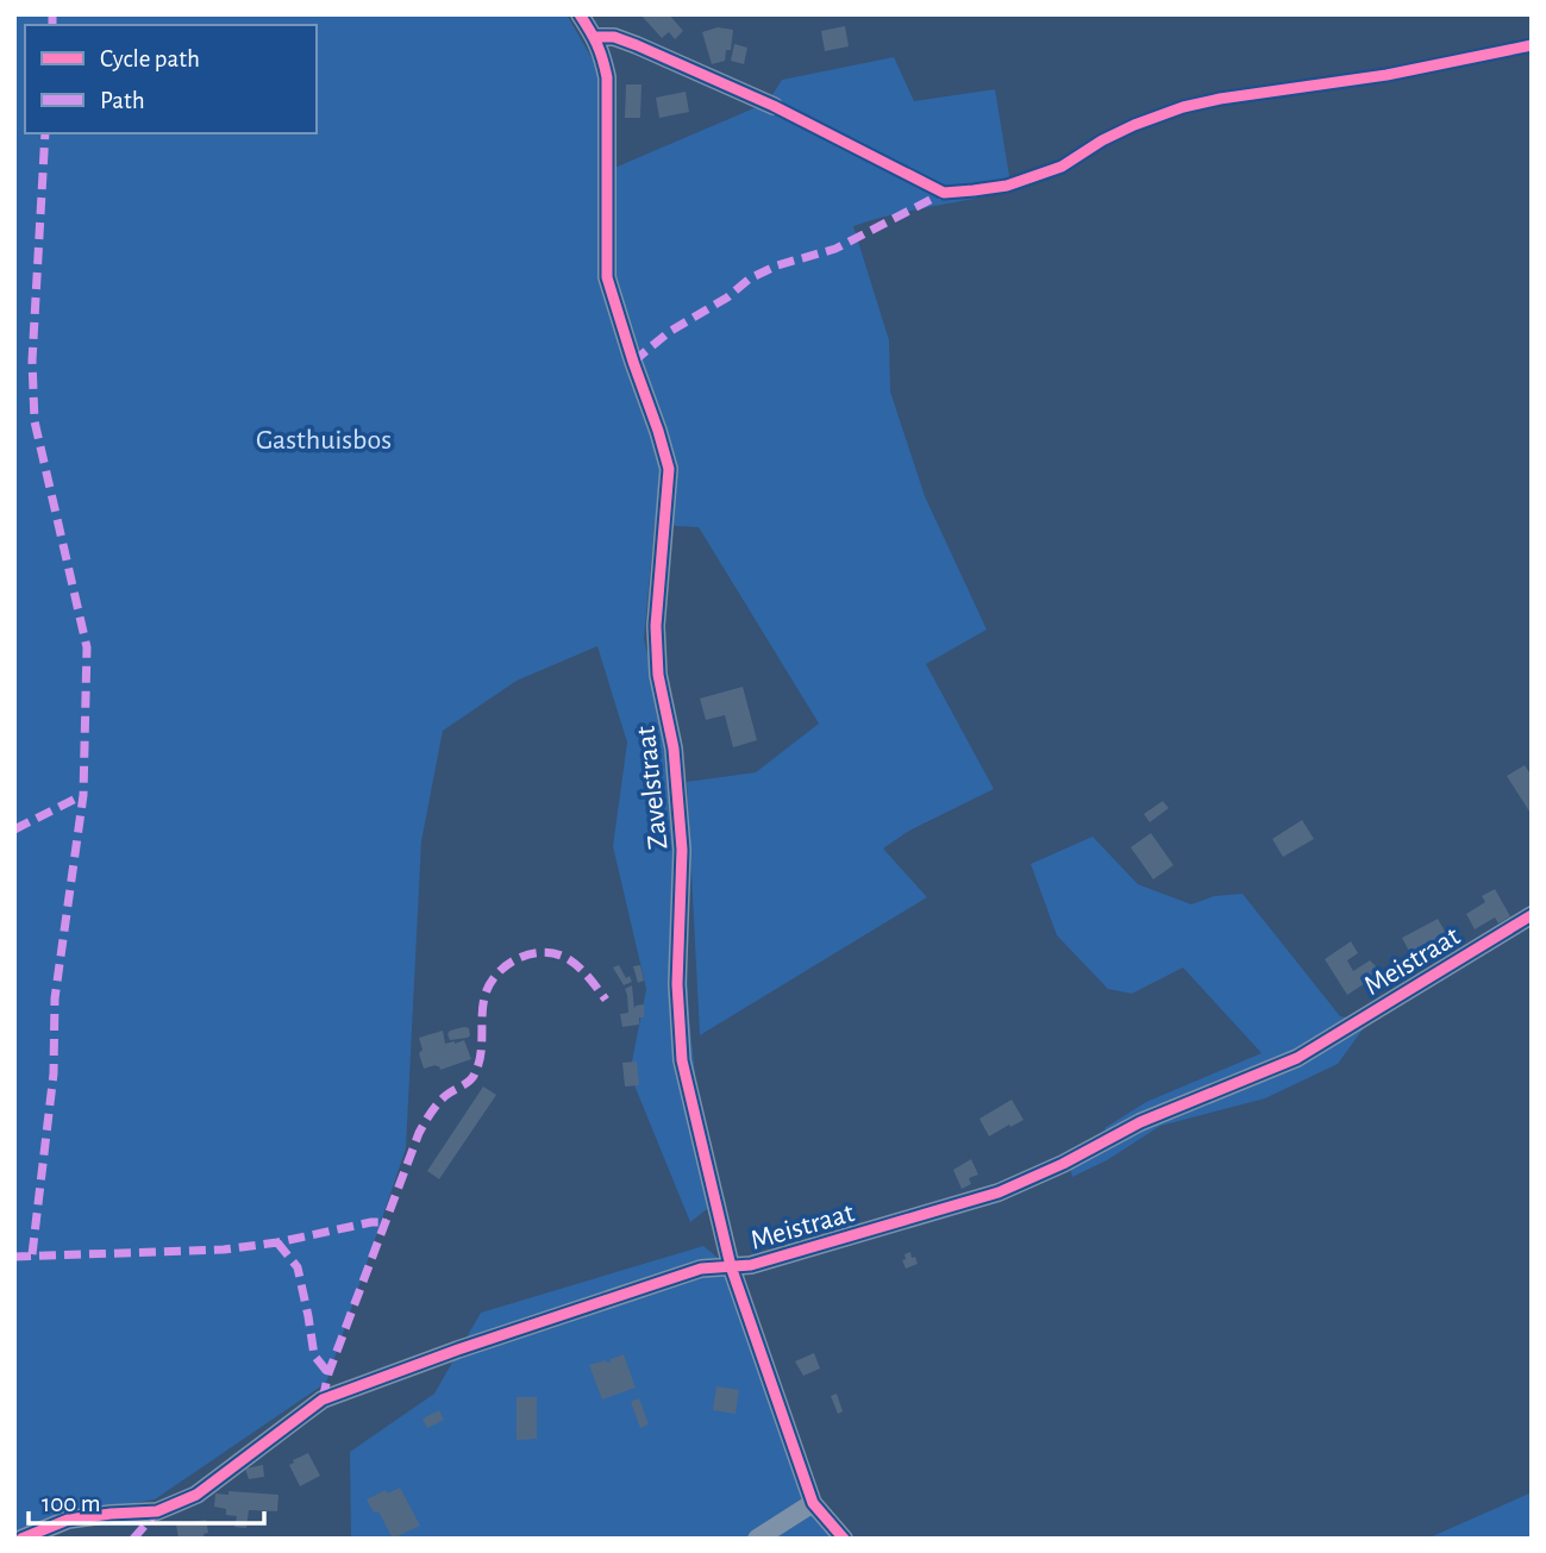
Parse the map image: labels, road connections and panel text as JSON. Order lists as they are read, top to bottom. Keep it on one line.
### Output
{"streets":{"street":["Zavelstraat","Meistraat"]},"crossings":[["Zavelstraat","Meistraat"]],"parks":["Gasthuisbos"],"legend":["Cycle path","Path"],"scale_bar":"100 m"}
